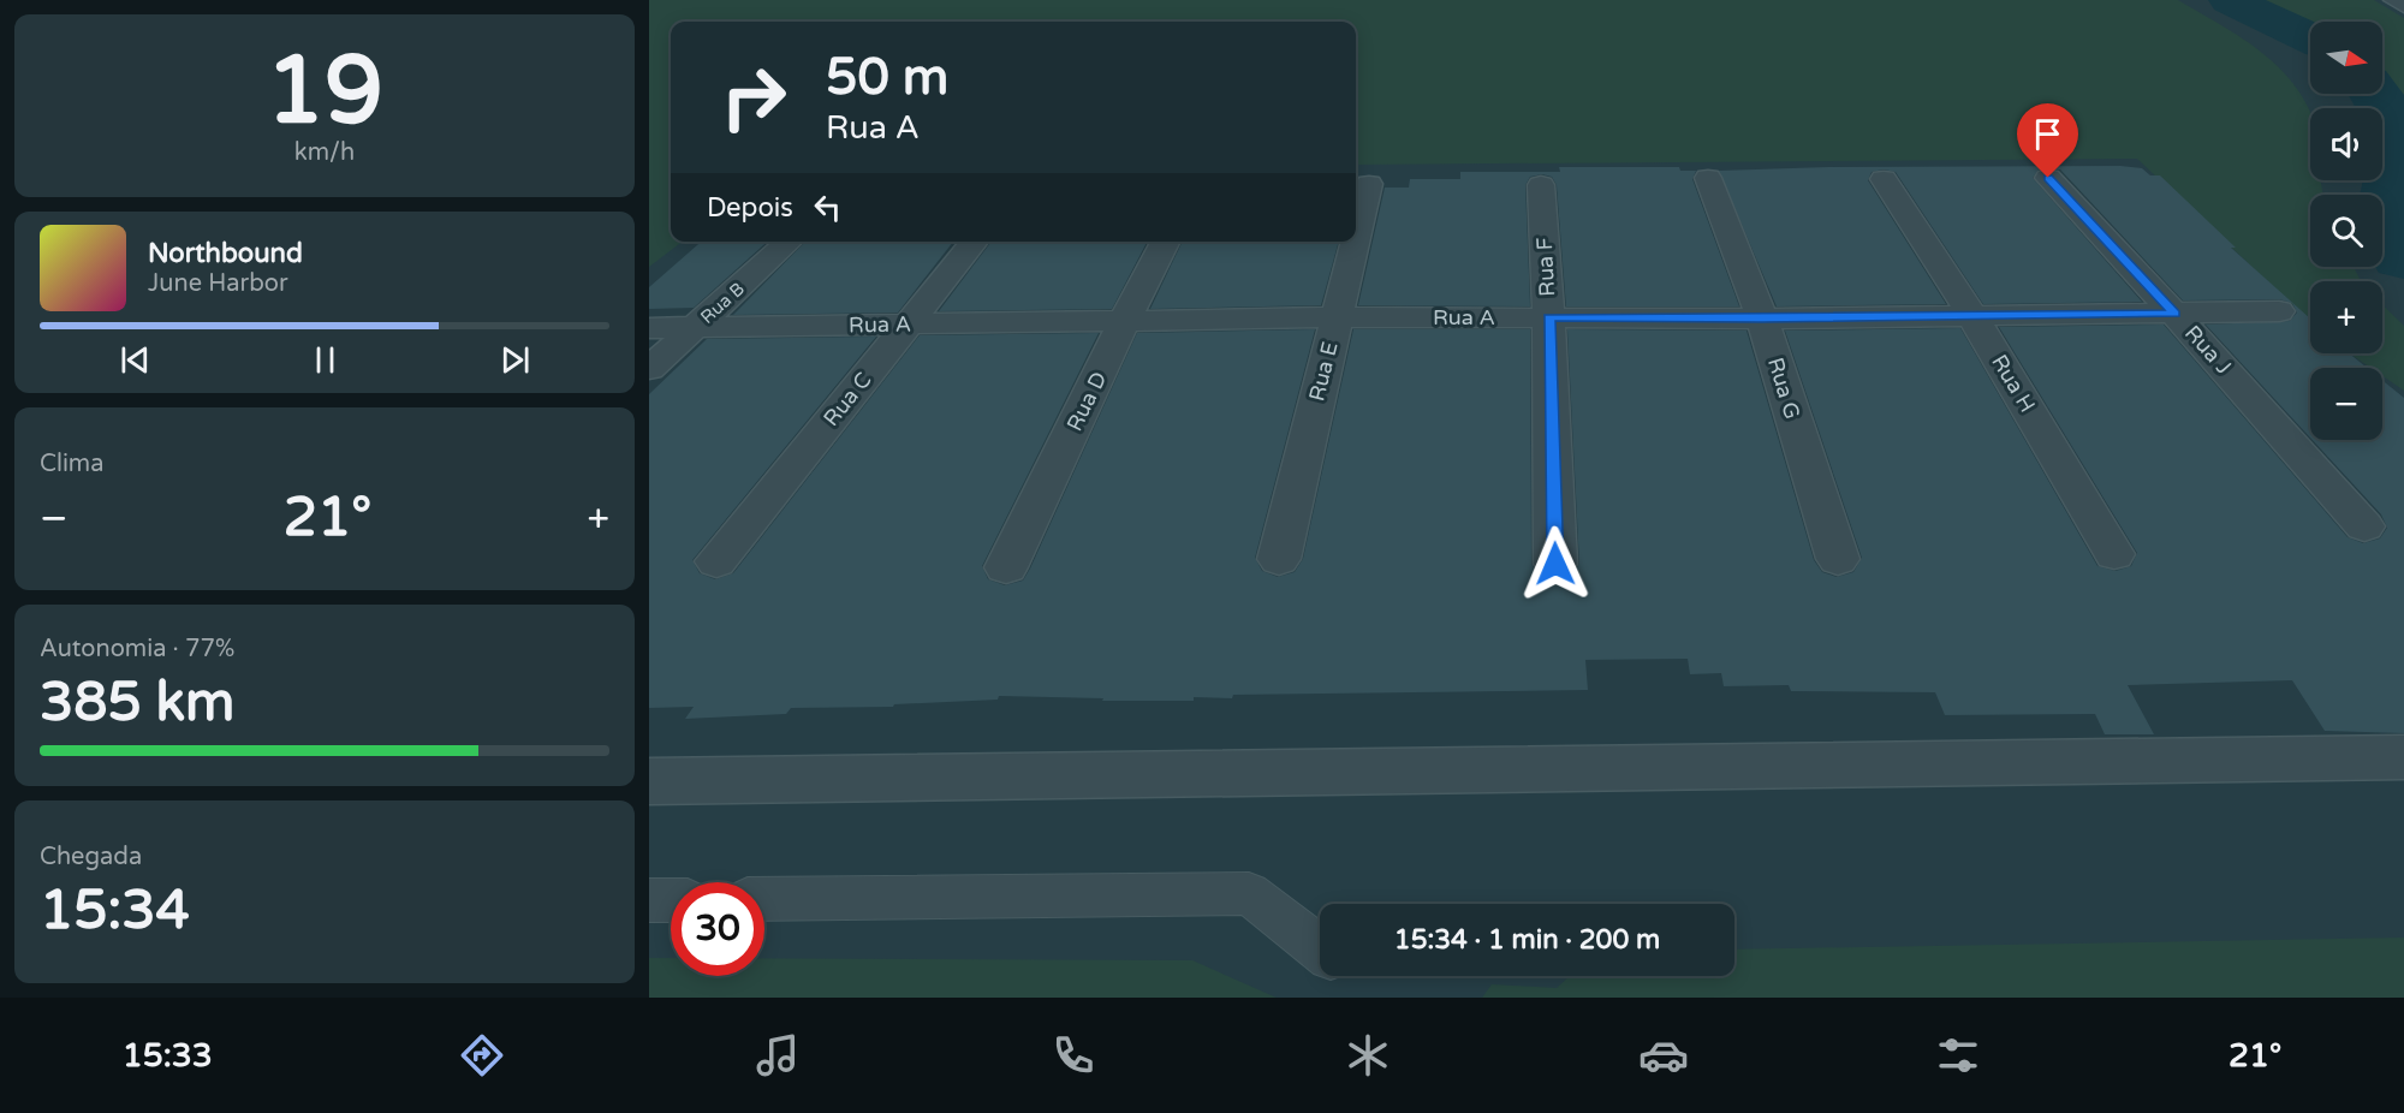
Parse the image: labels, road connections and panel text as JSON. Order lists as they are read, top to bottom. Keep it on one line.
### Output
{"streets":{"street":["Rua F","Rua B","Rua A","Rua J","Rua E","Rua H","Rua G","Rua C","Rua D"]},"crossings":[["Rua F","Rua A"],["Rua B","Rua A"],["Rua A","Rua J"],["Rua A","Rua E"],["Rua A","Rua H"],["Rua A","Rua G"],["Rua A","Rua C"],["Rua A","Rua D"]],"north":"right","page":{"tile":[["19","km/h"],"Clima",["Autonomia · 77%","385 km"],["Chegada","15:34"]],"map_buttons":["+","−"],"turn":["50 m","Rua A"],"then":"Depois","song":["Northbound","June Harbor"],"heat":["−","21°","+"],"limit":"30","trip":"15:34 · 1 min · 200 m","tabs":["15:33","21°"]}}
